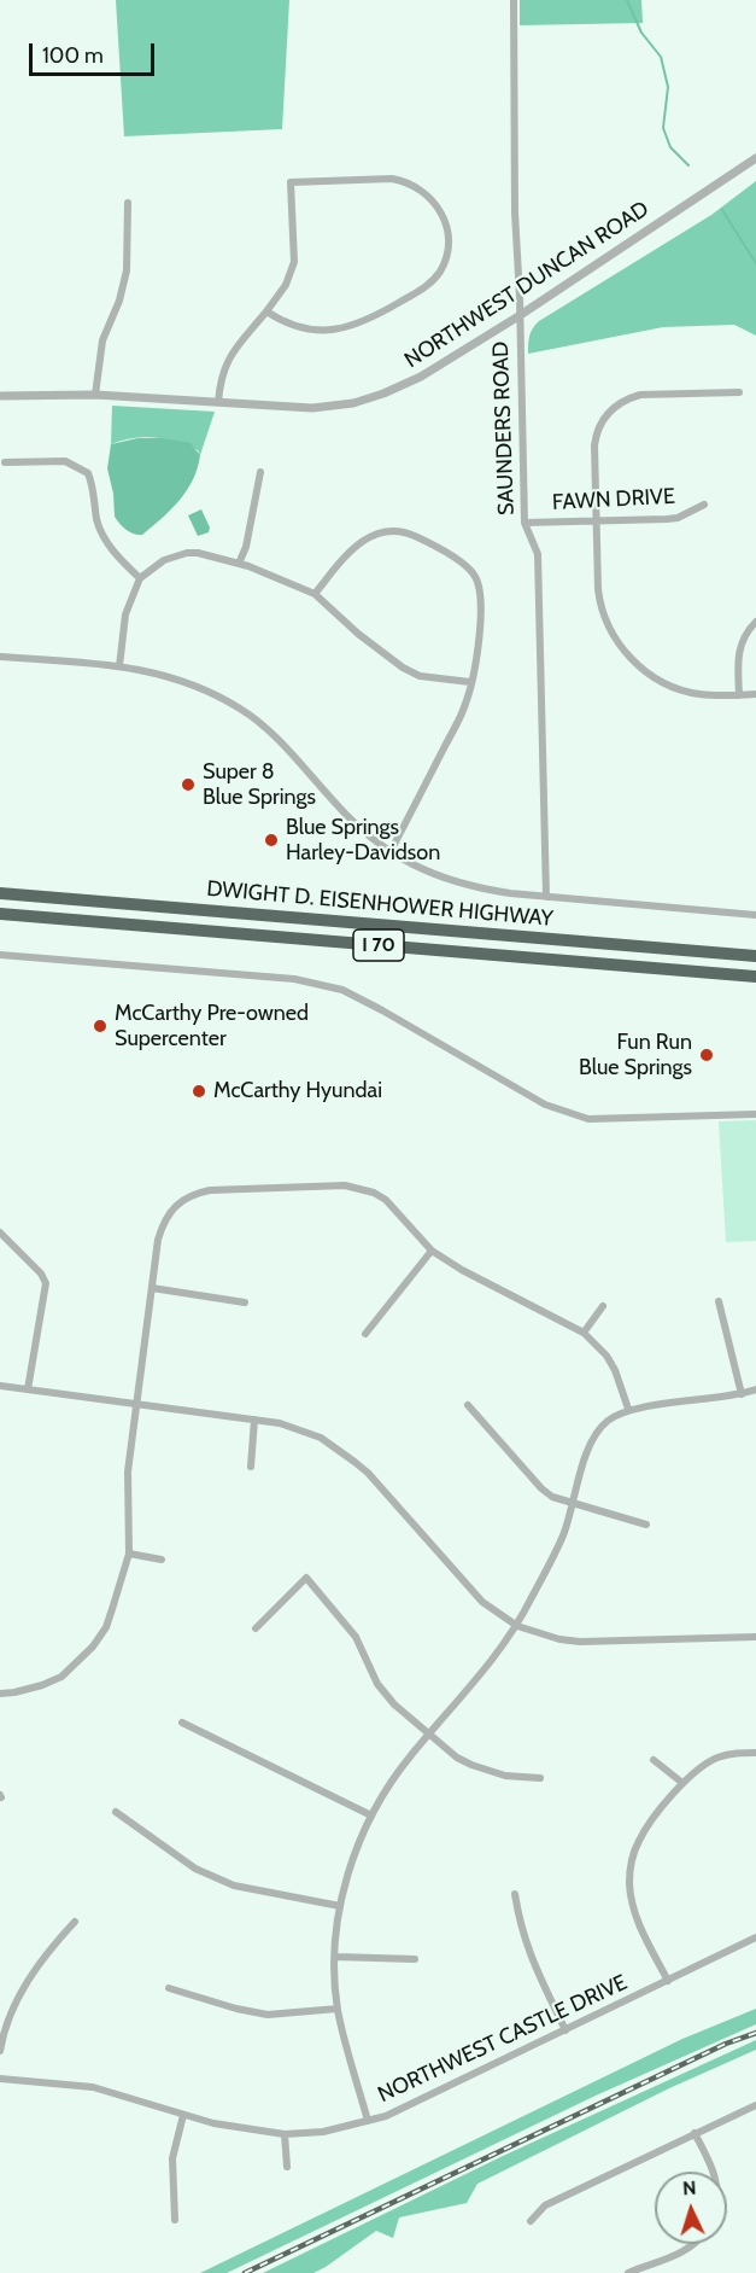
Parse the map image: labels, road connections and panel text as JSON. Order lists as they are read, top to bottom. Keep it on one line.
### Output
{"streets":{"highway":["DWIGHT D. EISENHOWER HIGHWAY","I 70"],"street":["NORTHWEST DUNCAN ROAD","SAUNDERS ROAD","FAWN DRIVE","NORTHWEST CASTLE DRIVE"]},"crossings":[["NORTHWEST DUNCAN ROAD","SAUNDERS ROAD"],["SAUNDERS ROAD","FAWN DRIVE"]],"places":["Super 8 Blue Springs","Blue Springs Harley-Davidson","McCarthy Pre-owned Supercenter","Fun Run Blue Springs","McCarthy Hyundai"],"scale_bar":"100 m","north":"top"}
